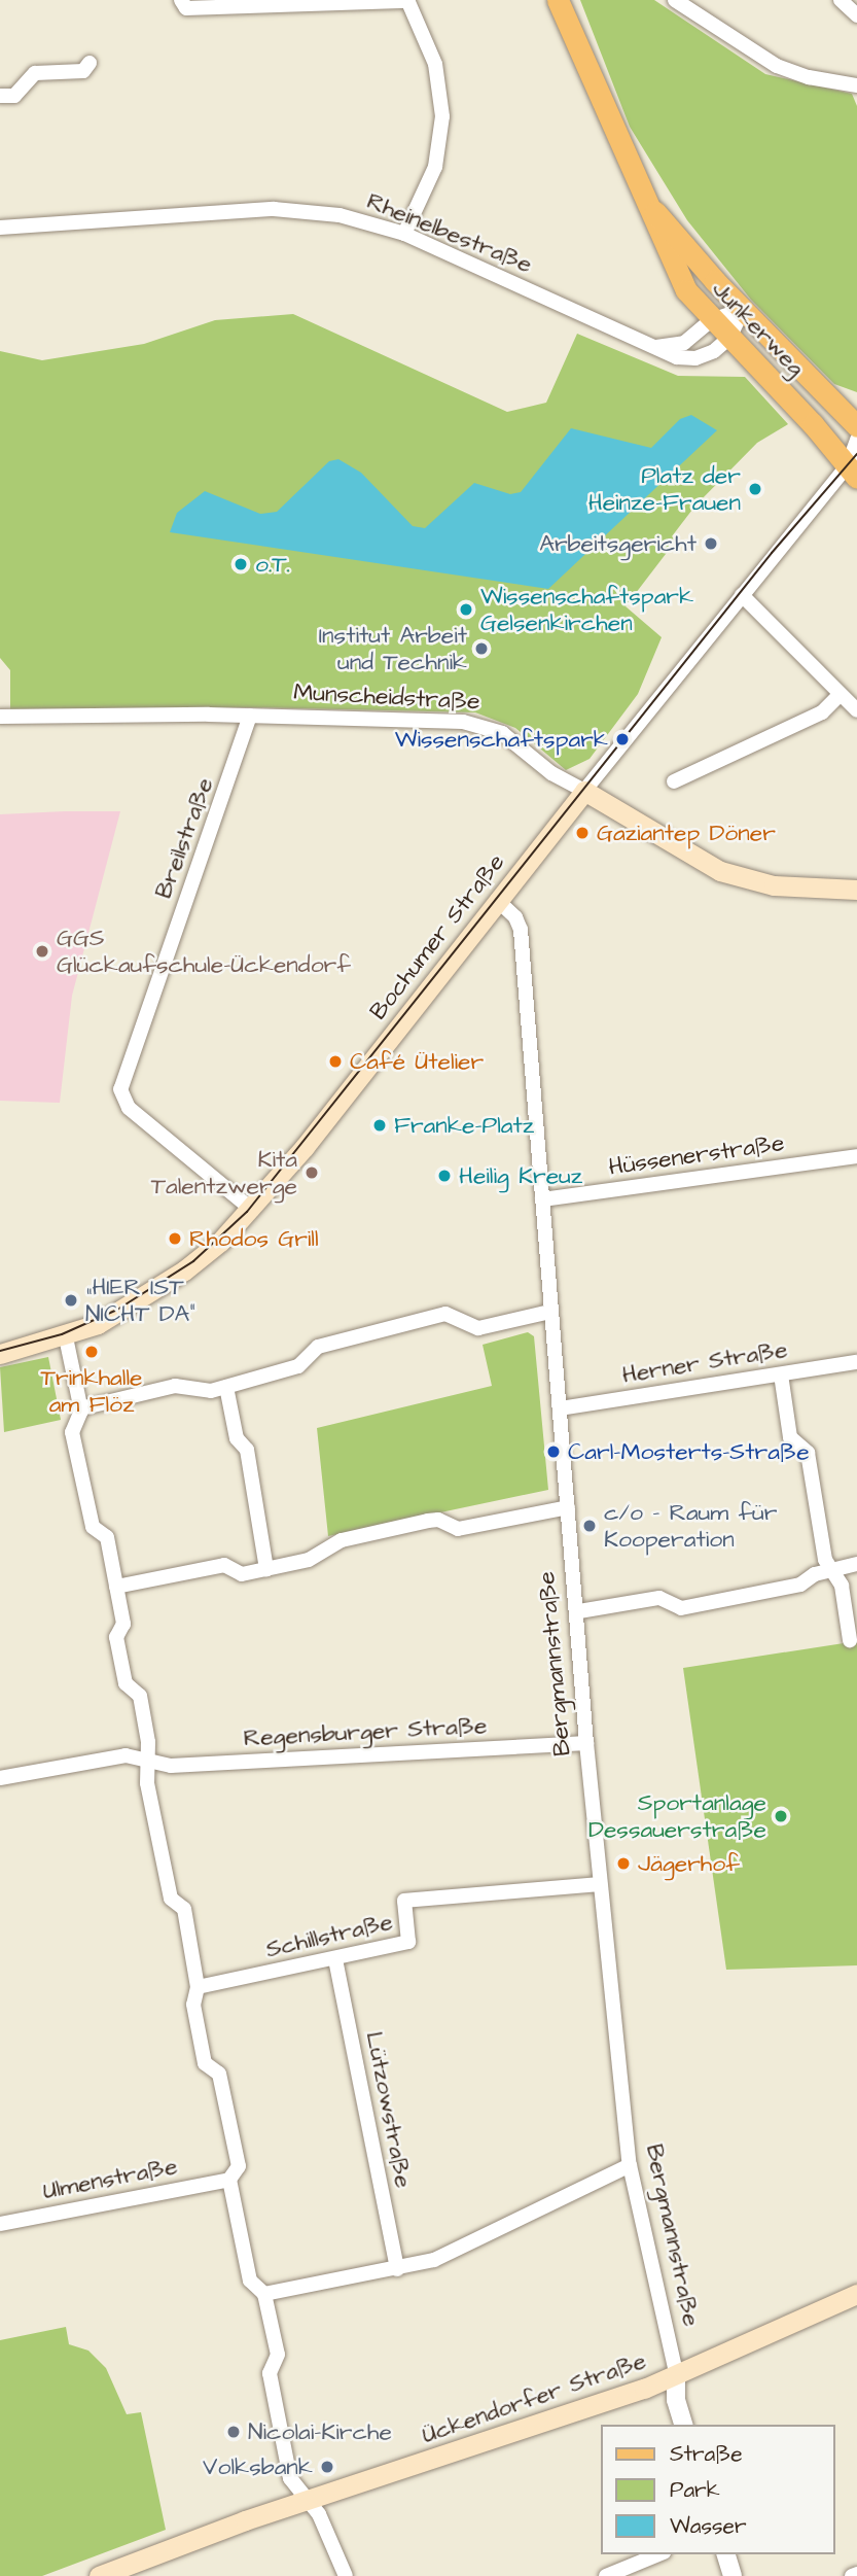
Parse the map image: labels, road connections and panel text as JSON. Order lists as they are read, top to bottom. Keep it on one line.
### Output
{"streets":{"main road":["Junkerweg","Munscheidstraße","Bochumer Straße","Ückendorfer Straße"],"street":["Rheinelbestraße","Breilstraße","Hüssenerstraße","Herner Straße","Bergmannstraße","Regensburger Straße","Schillstraße","Lützowstraße","Ulmenstraße"]},"crossings":[["Rheinelbestraße","Junkerweg"],["Junkerweg","Bochumer Straße"],["Munscheidstraße","Breilstraße"],["Munscheidstraße","Bochumer Straße"],["Breilstraße","Bochumer Straße"],["Bochumer Straße","Bergmannstraße"],["Hüssenerstraße","Bergmannstraße"],["Herner Straße","Bergmannstraße"],["Bergmannstraße","Regensburger Straße"],["Bergmannstraße","Schillstraße"],["Bergmannstraße","Ückendorfer Straße"],["Schillstraße","Lützowstraße"]],"places":["Platz der Heinze-Frauen","Arbeitsgericht","o.T.","Wissenschaftspark Gelsenkirchen","Institut Arbeit und Technik","Wissenschaftspark","Gaziantep Döner","GGS Glückaufschule-Ückendorf","Café Ütelier","Franke-Platz","Kita Talentzwerge","Heilig Kreuz","Rhodos Grill","„HIER IST NICHT DA“","Trinkhalle am Flöz","Carl-Mosterts-Straße","c/o - Raum für Kooperation","Sportanlage Dessauerstraße","Jägerhof","Nicolai-Kirche","Volksbank"],"legend":["Straße","Park","Wasser"]}
